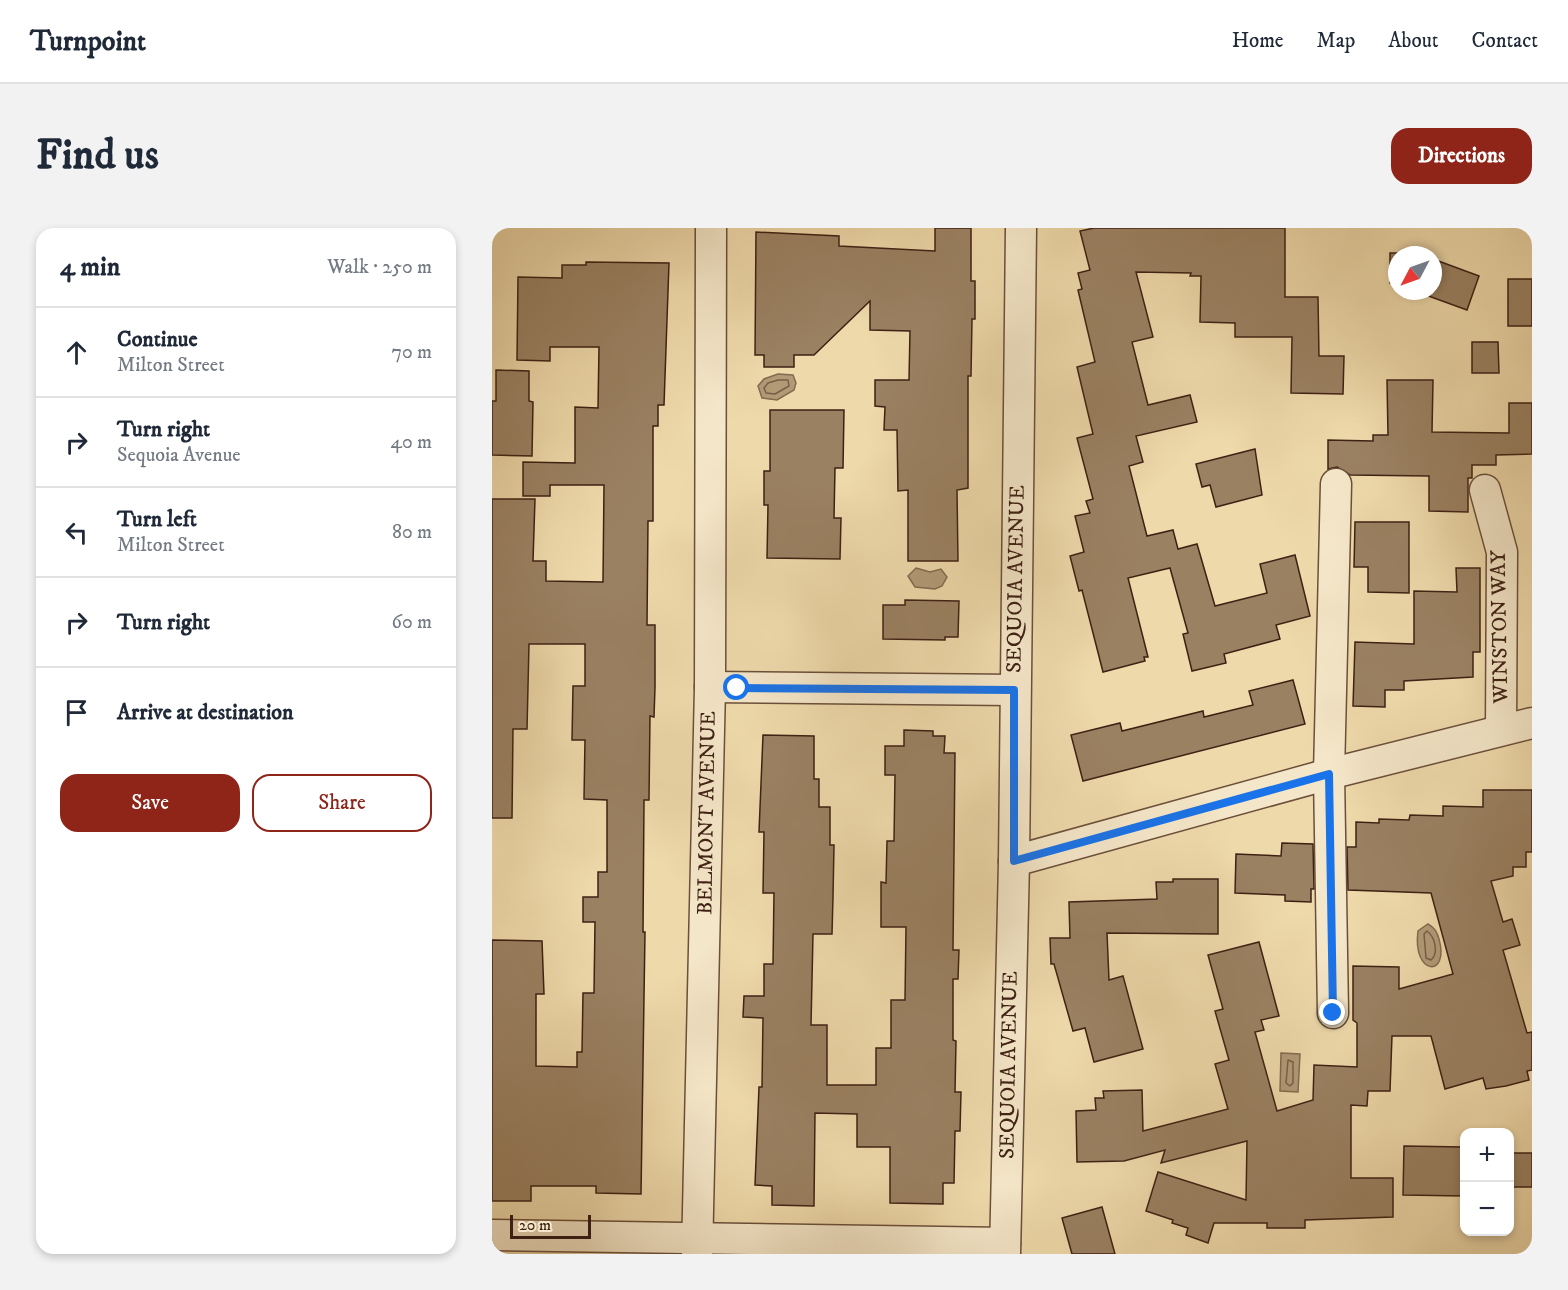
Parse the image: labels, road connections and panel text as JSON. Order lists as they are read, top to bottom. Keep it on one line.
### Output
{"streets":{"street":["SEQUOIA AVENUE","WINSTON WAY","BELMONT AVENUE"]},"scale_bar":"20 m","north":"bottom left","page":{"header":"Turnpoint","nav":["Home","Map","About","Contact"],"buttons":["Directions",["Save","Share"]],"title":"Find us","heading":["4 min","Walk · 250 m"],"list":[["Continue","Milton Street","70 m"],["Turn right","Sequoia Avenue","40 m"],["Turn left","Milton Street","80 m"],["Turn right","60 m"],"Arrive at destination"],"map_buttons":["+","−"],"scale":"20 m"}}
